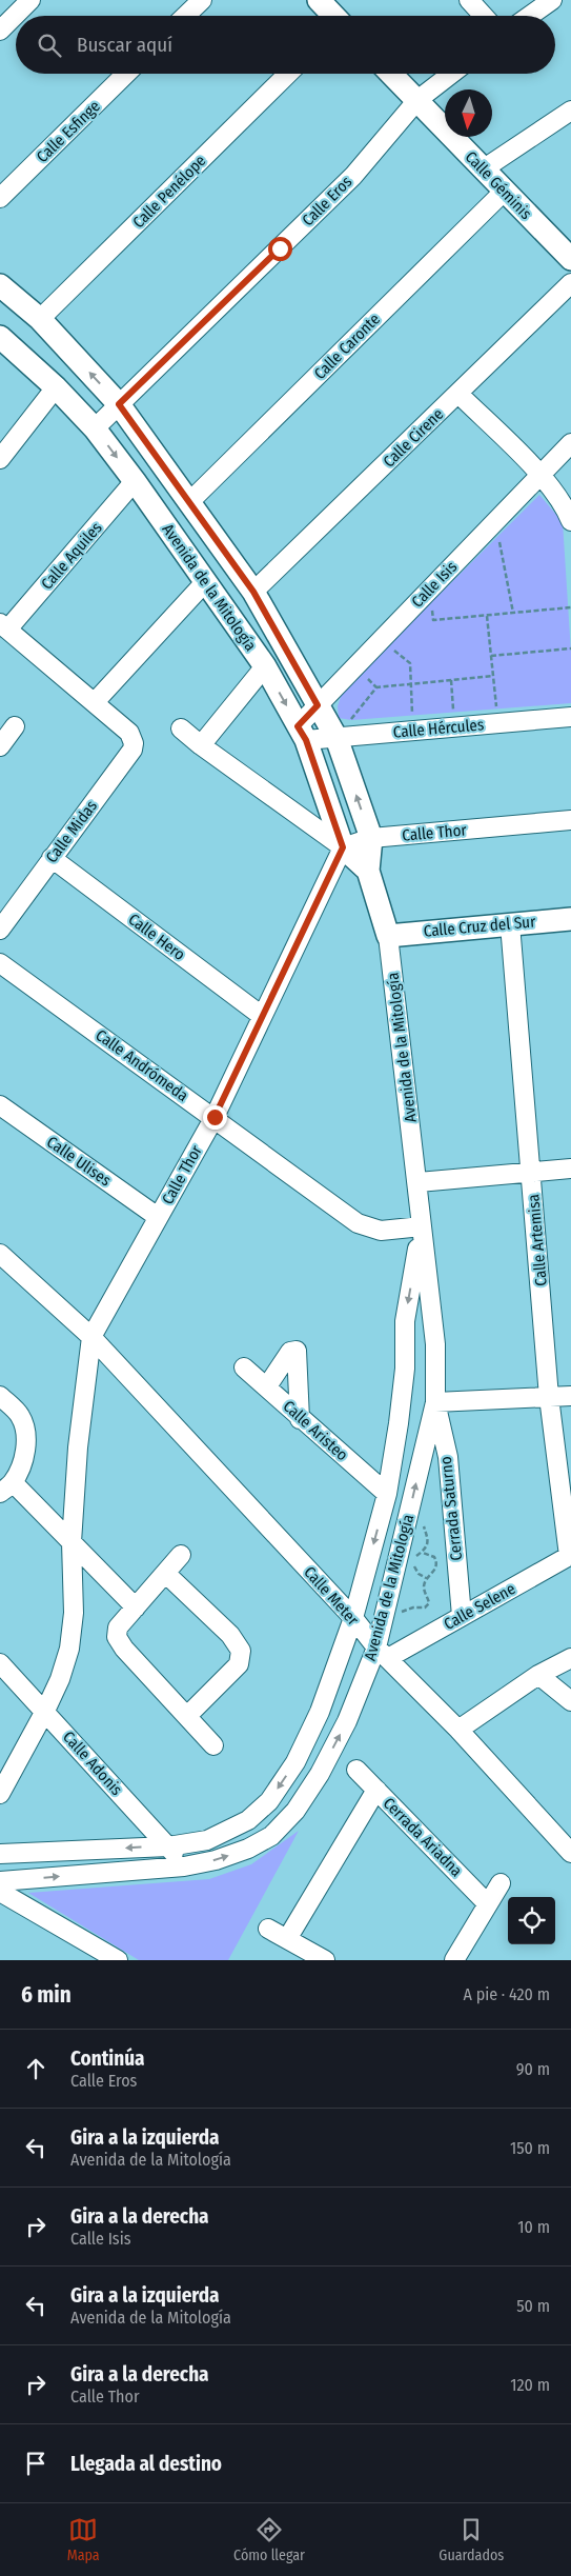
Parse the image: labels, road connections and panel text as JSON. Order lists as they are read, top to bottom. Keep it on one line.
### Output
{"streets":{"street":["Calle Esfinge","Calle Géminis","Calle Penélope","Calle Eros","Calle Caronte","Calle Cirene","Calle Aquiles","Calle Isis","Avenida de la Mitología","Calle Hércules","Calle Midas","Calle Thor","Calle Cruz del Sur","Calle Hero","Calle Andrómeda","Calle Ulises","Calle Artemisa","Calle Aristeo","Cerrada Saturno","Calle Meter","Calle Selene","Calle Adonis","Cerrada Ariadna"]},"crossings":[["Calle Géminis","Calle Eros"],["Calle Géminis","Calle Caronte"],["Calle Penélope","Avenida de la Mitología"],["Calle Eros","Avenida de la Mitología"],["Calle Caronte","Avenida de la Mitología"],["Calle Cirene","Avenida de la Mitología"],["Calle Aquiles","Avenida de la Mitología"],["Calle Isis","Avenida de la Mitología"],["Calle Isis","Calle Hércules"],["Avenida de la Mitología","Calle Hércules"],["Avenida de la Mitología","Calle Thor"],["Avenida de la Mitología","Calle Cruz del Sur"],["Avenida de la Mitología","Calle Andrómeda"],["Avenida de la Mitología","Calle Aristeo"],["Avenida de la Mitología","Cerrada Saturno"],["Avenida de la Mitología","Calle Meter"],["Avenida de la Mitología","Calle Selene"],["Avenida de la Mitología","Calle Adonis"],["Calle Midas","Calle Hero"],["Calle Thor","Calle Hero"],["Calle Thor","Calle Andrómeda"],["Calle Thor","Calle Ulises"],["Calle Thor","Calle Meter"],["Calle Cruz del Sur","Calle Artemisa"],["Calle Artemisa","Calle Selene"],["Cerrada Saturno","Calle Selene"],["Calle Meter","Calle Selene"]],"north":"bottom","page":{"search":"Buscar aquí","heading":["6 min","A pie · 420 m"],"list":[["Continúa","Calle Eros","90 m"],["Gira a la izquierda","Avenida de la Mitología","150 m"],["Gira a la derecha","Calle Isis","10 m"],["Gira a la izquierda","Avenida de la Mitología","50 m"],["Gira a la derecha","Calle Thor","120 m"],"Llegada al destino"],"nav":["Mapa","Cómo llegar","Guardados"]}}
